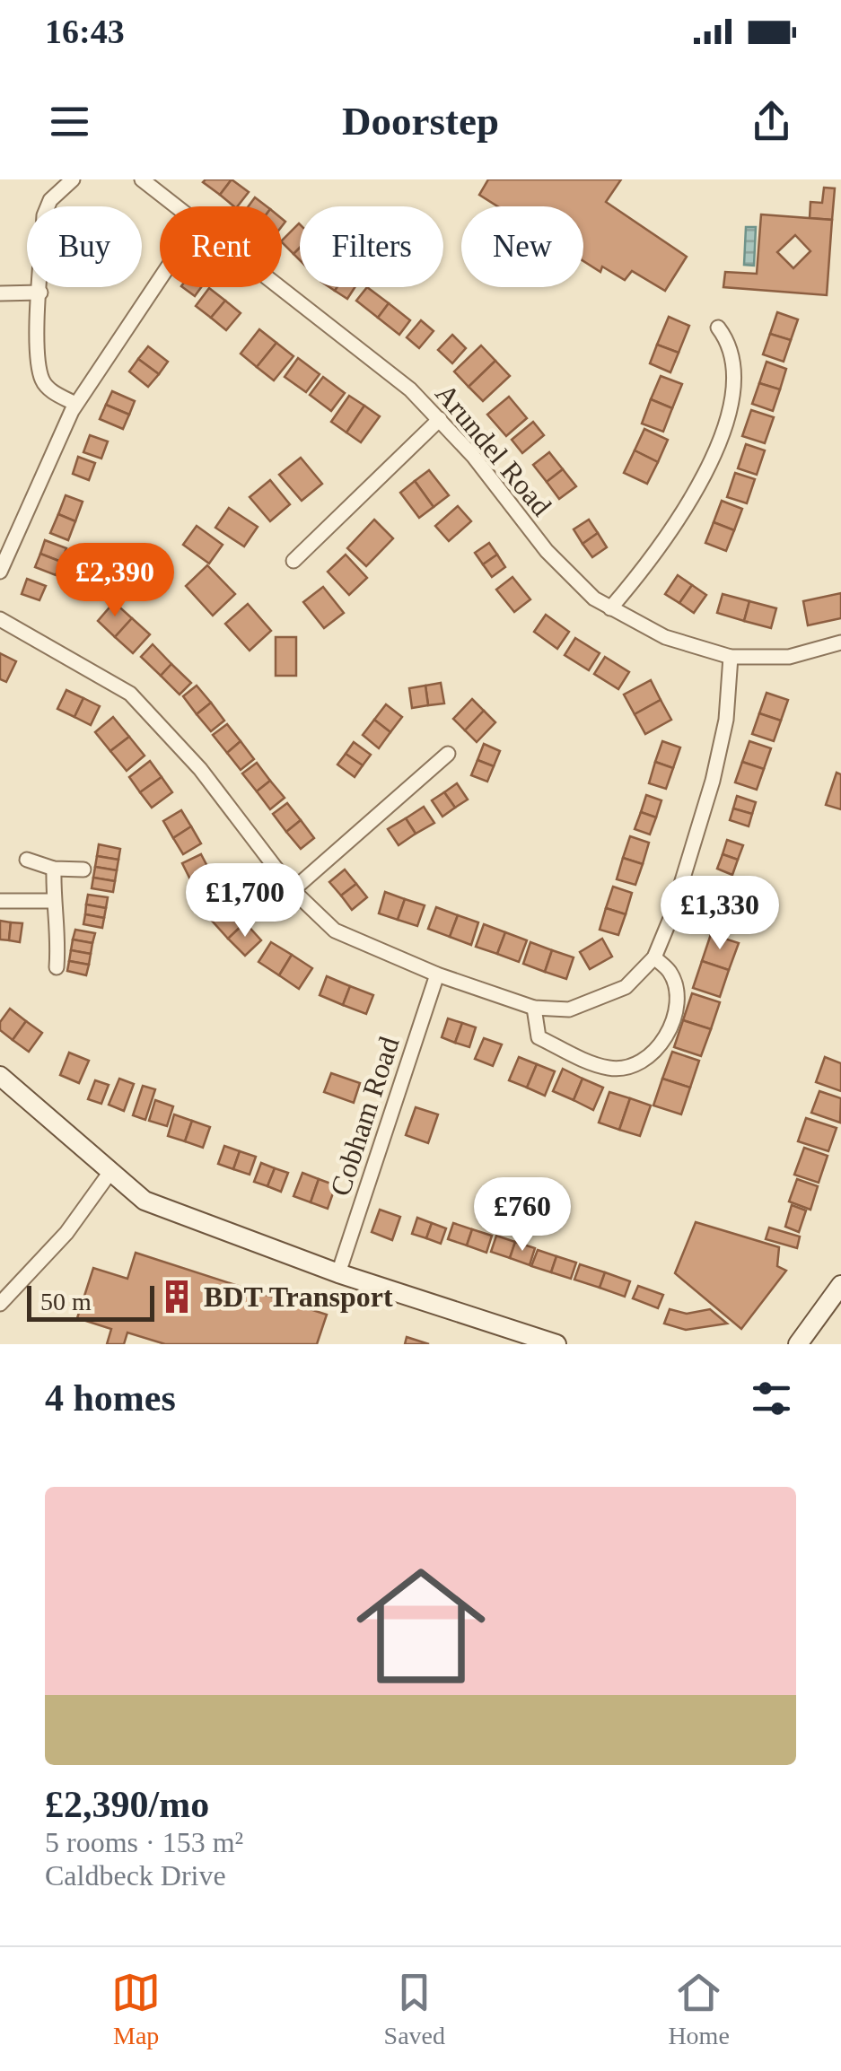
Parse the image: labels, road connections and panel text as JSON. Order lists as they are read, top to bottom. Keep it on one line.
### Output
{"streets":{"street":["Arundel Road","Cobham Road"]},"places":{"building":["BDT Transport"]},"scale_bar":"50 m","page":{"status":"16:43","header":"Doorstep","chip":["Buy","Rent","Filters","New"],"price":["£2,390","£1,700","£1,330","£760"],"scale":"50 m","heading":"4 homes","list":[{"name":"£2,390/mo","note":"5 rooms · 153 m² · Caldbeck Drive"}],"tabs":["Map","Saved","Home"]}}
